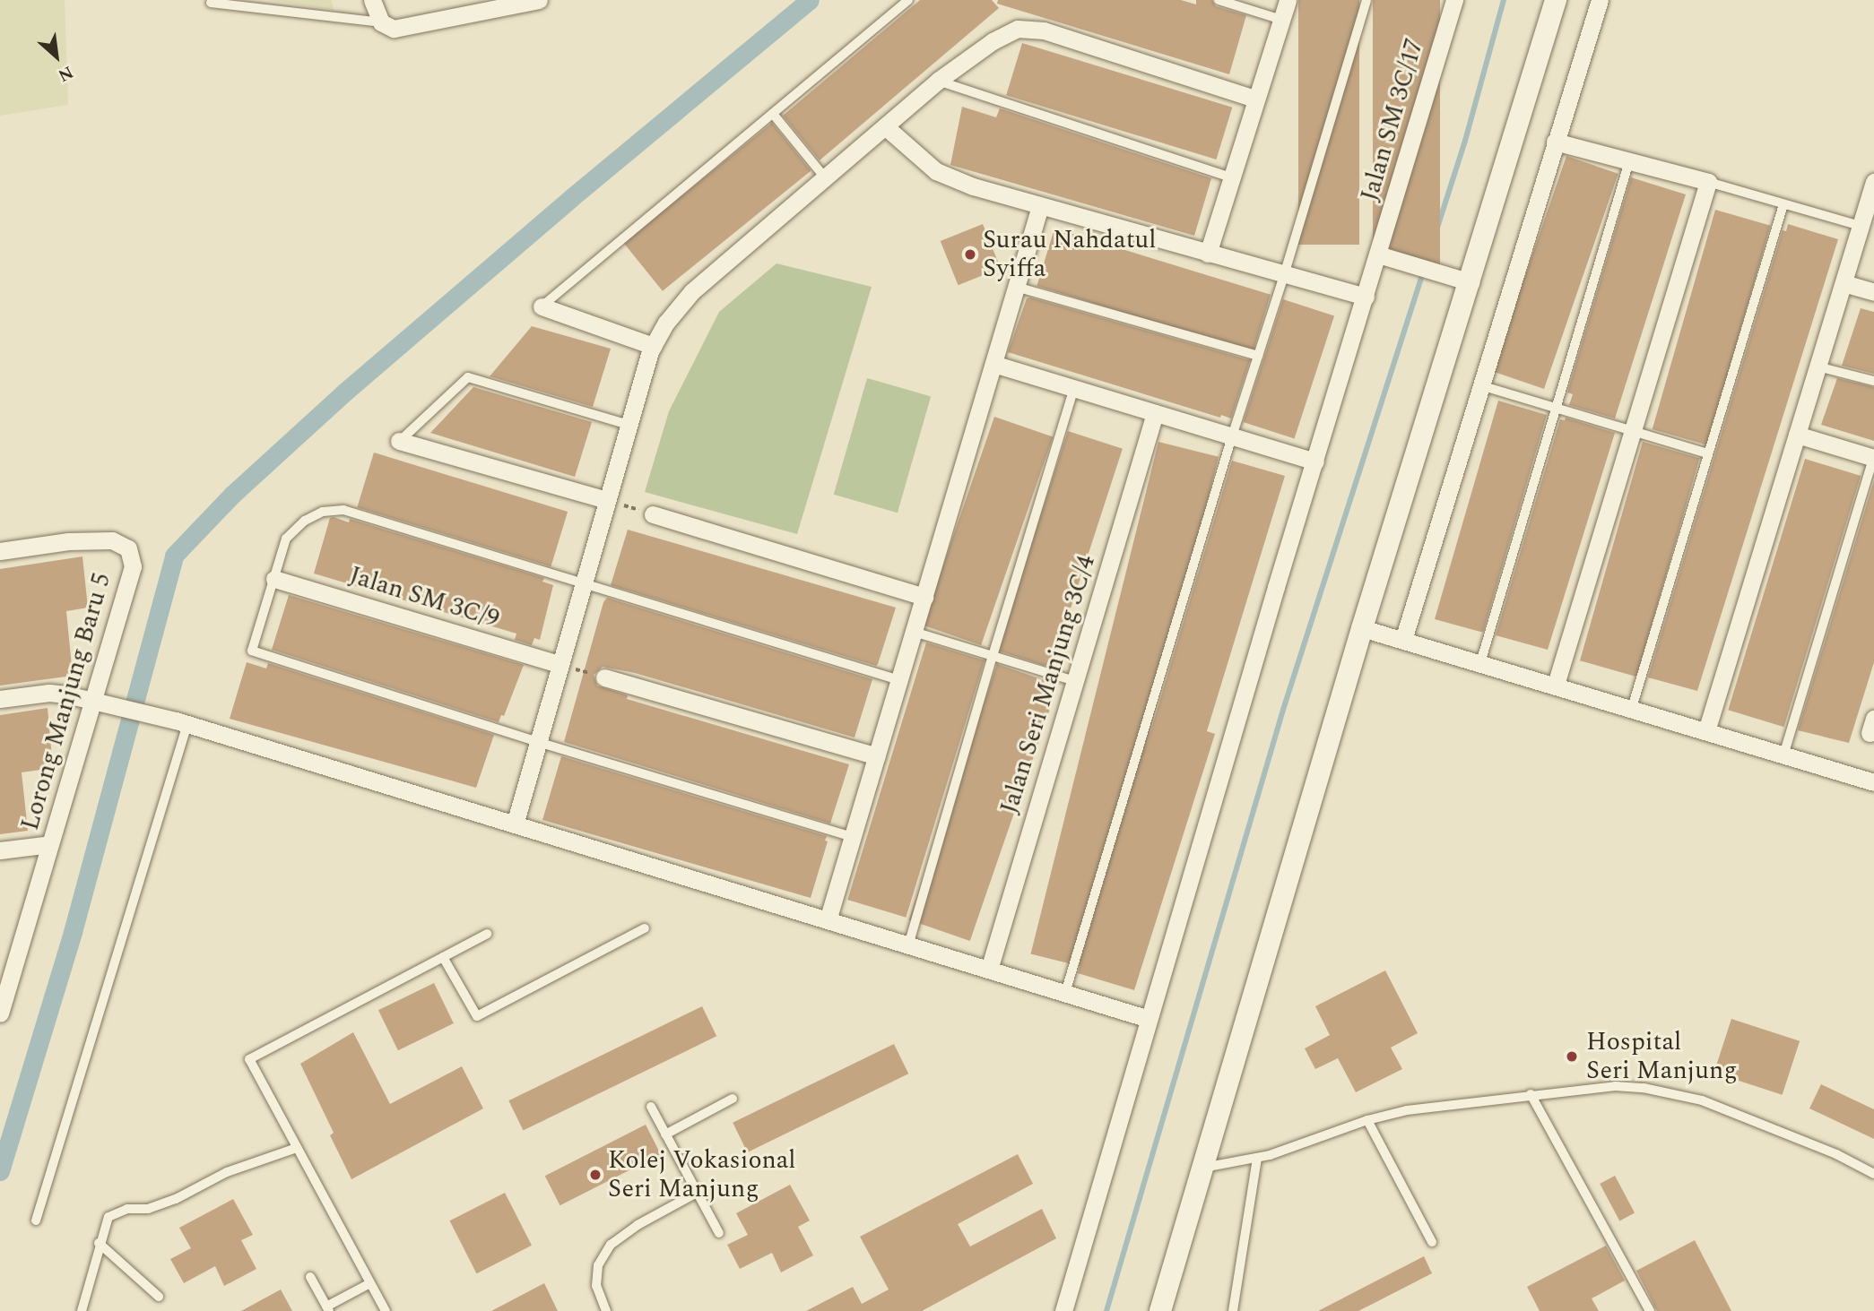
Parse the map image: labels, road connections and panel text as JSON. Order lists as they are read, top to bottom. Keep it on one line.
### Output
{"streets":{"street":["Jalan SM 3C/17","Jalan SM 3C/9","Jalan Seri Manjung 3C/4","Lorong Manjung Baru 5"]},"places":["Surau Nahdatul Syiffa","Hospital Seri Manjung","Kolej Vokasional Seri Manjung"],"north":"bottom right"}
